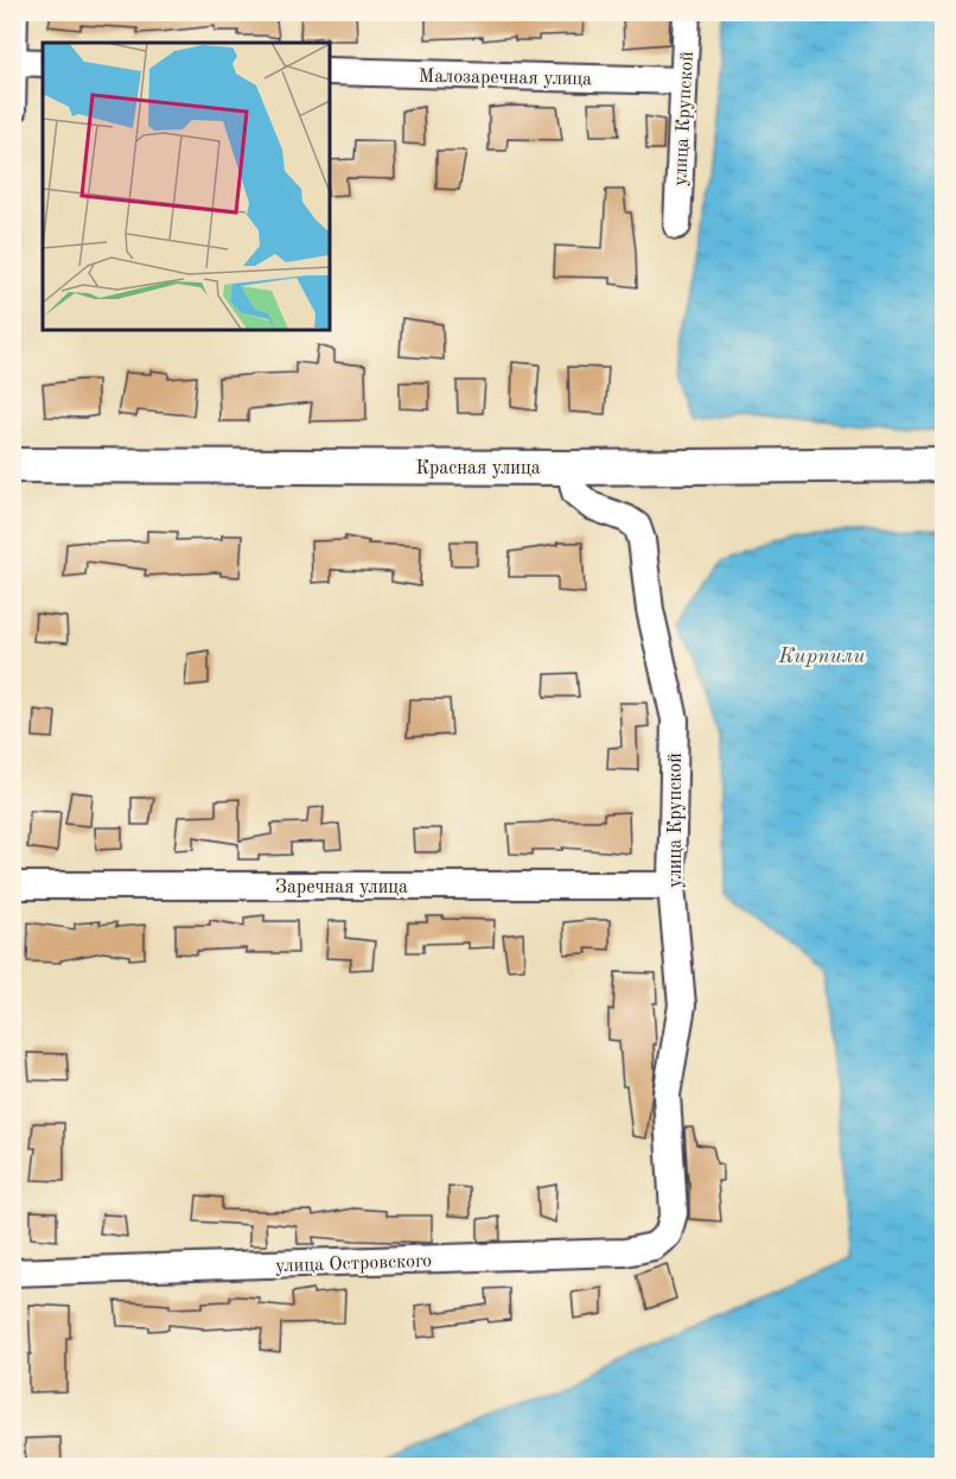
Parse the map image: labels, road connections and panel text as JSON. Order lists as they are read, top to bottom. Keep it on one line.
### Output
{"streets":{"main road":["Красная улица"],"street":["Малозаречная улица","улица Крупской","Заречная улица","улица Островского"]},"crossings":[["Малозаречная улица","улица Крупской"],["улица Крупской","Красная улица"],["улица Крупской","Заречная улица"],["улица Крупской","улица Островского"]],"water":["Кирпили"]}
